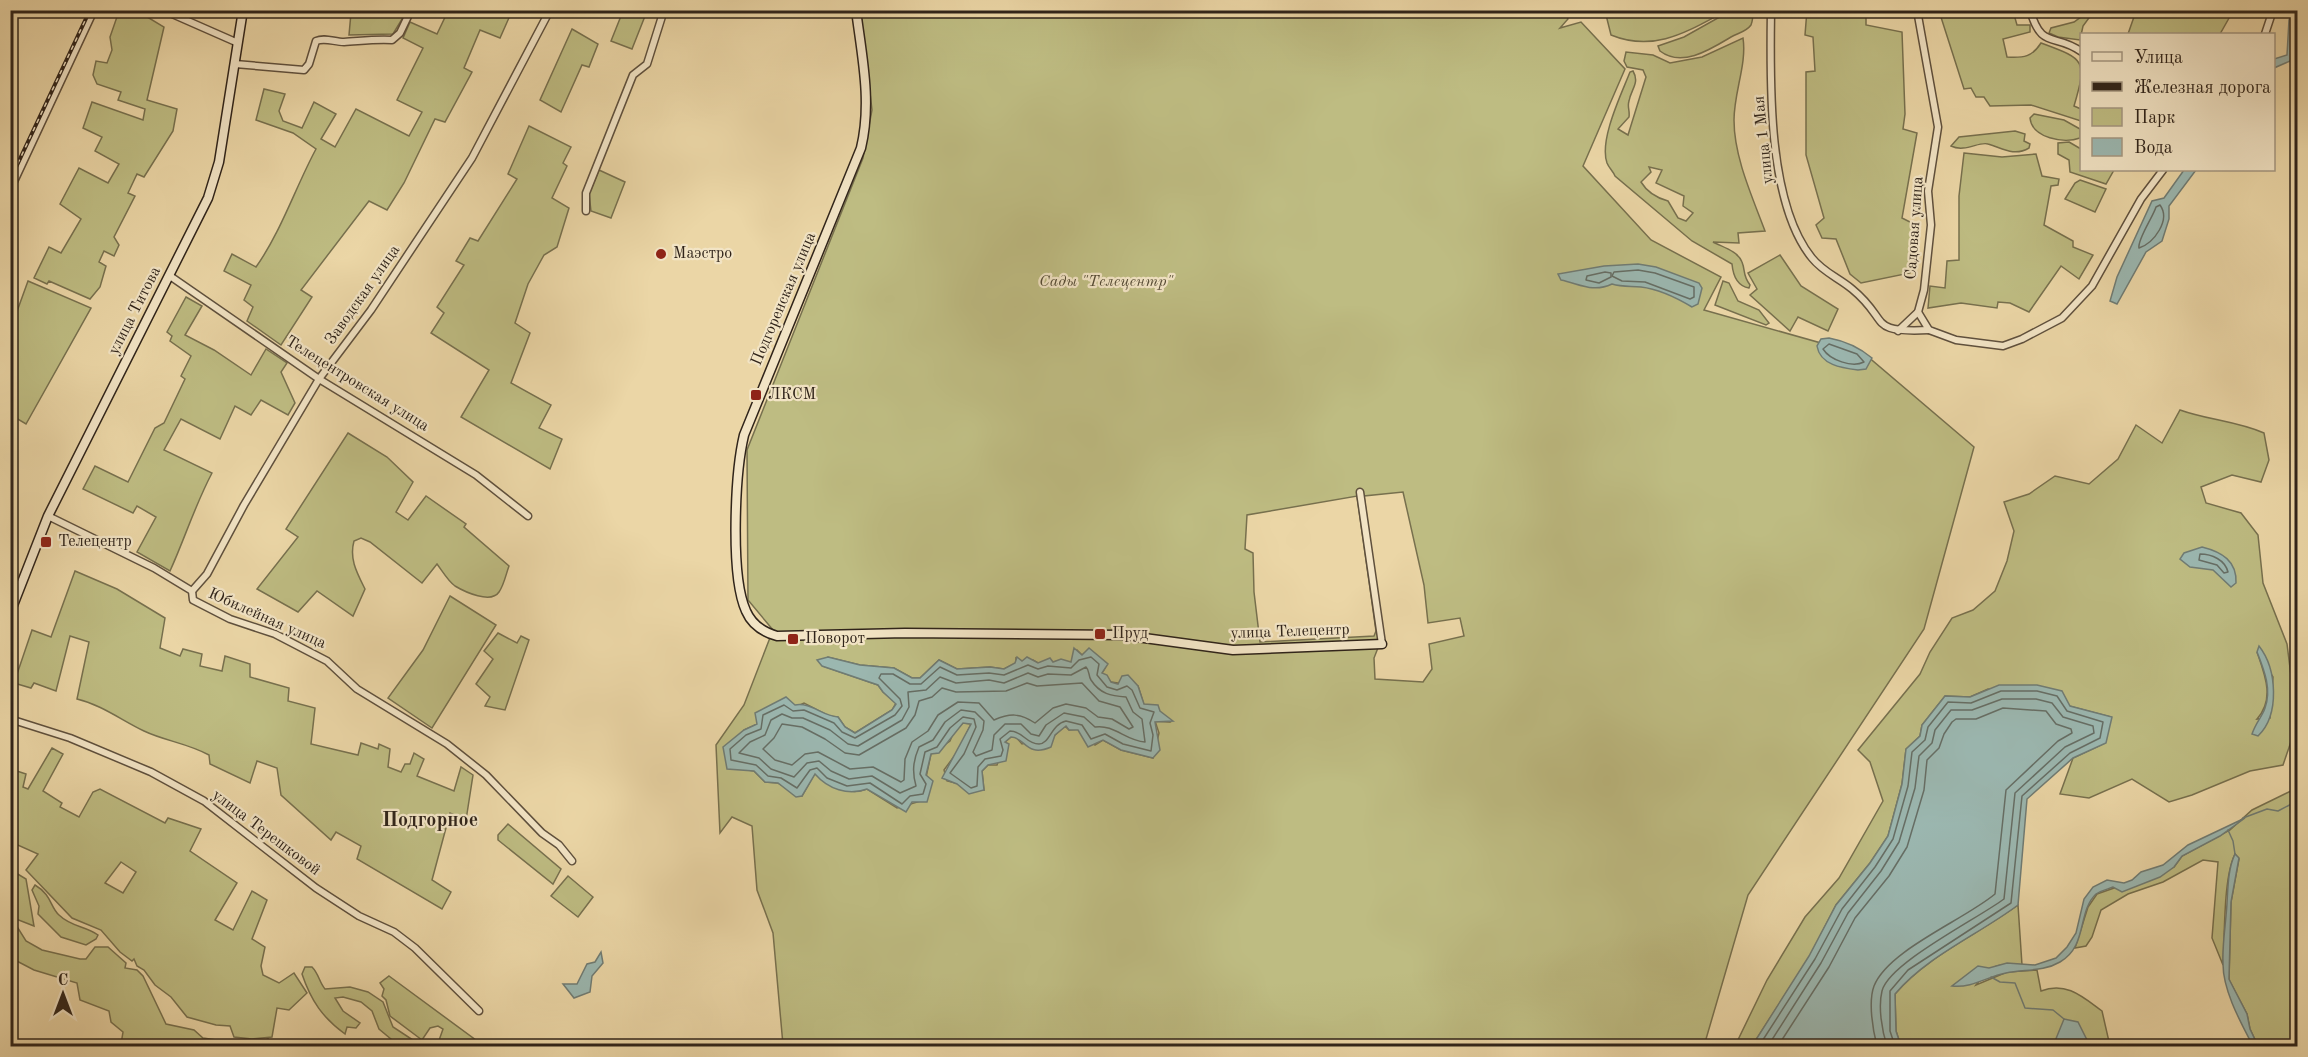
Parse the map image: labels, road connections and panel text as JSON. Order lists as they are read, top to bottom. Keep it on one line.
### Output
{"streets":{"street":["улица 1 Мая","Садовая улица","Заводская улица","Подгоренская улица","улица Титова","Телецентровская улица","Юбилейная улица","улица Телецентр","улица Терешковой"]},"crossings":[["Заводская улица","Телецентровская улица"],["Заводская улица","Юбилейная улица"],["Подгоренская улица","улица Телецентр"],["улица Титова","Телецентровская улица"],["улица Титова","Юбилейная улица"]],"districts":["Подгорное"],"parks":["Сады \"Телецентр\""],"places":{"other":["Маэстро"],"transit":["ЛКСМ","Телецентр","Пруд","Поворот"]},"legend":["Улица","Железная дорога","Парк","Вода"],"north":"top"}
